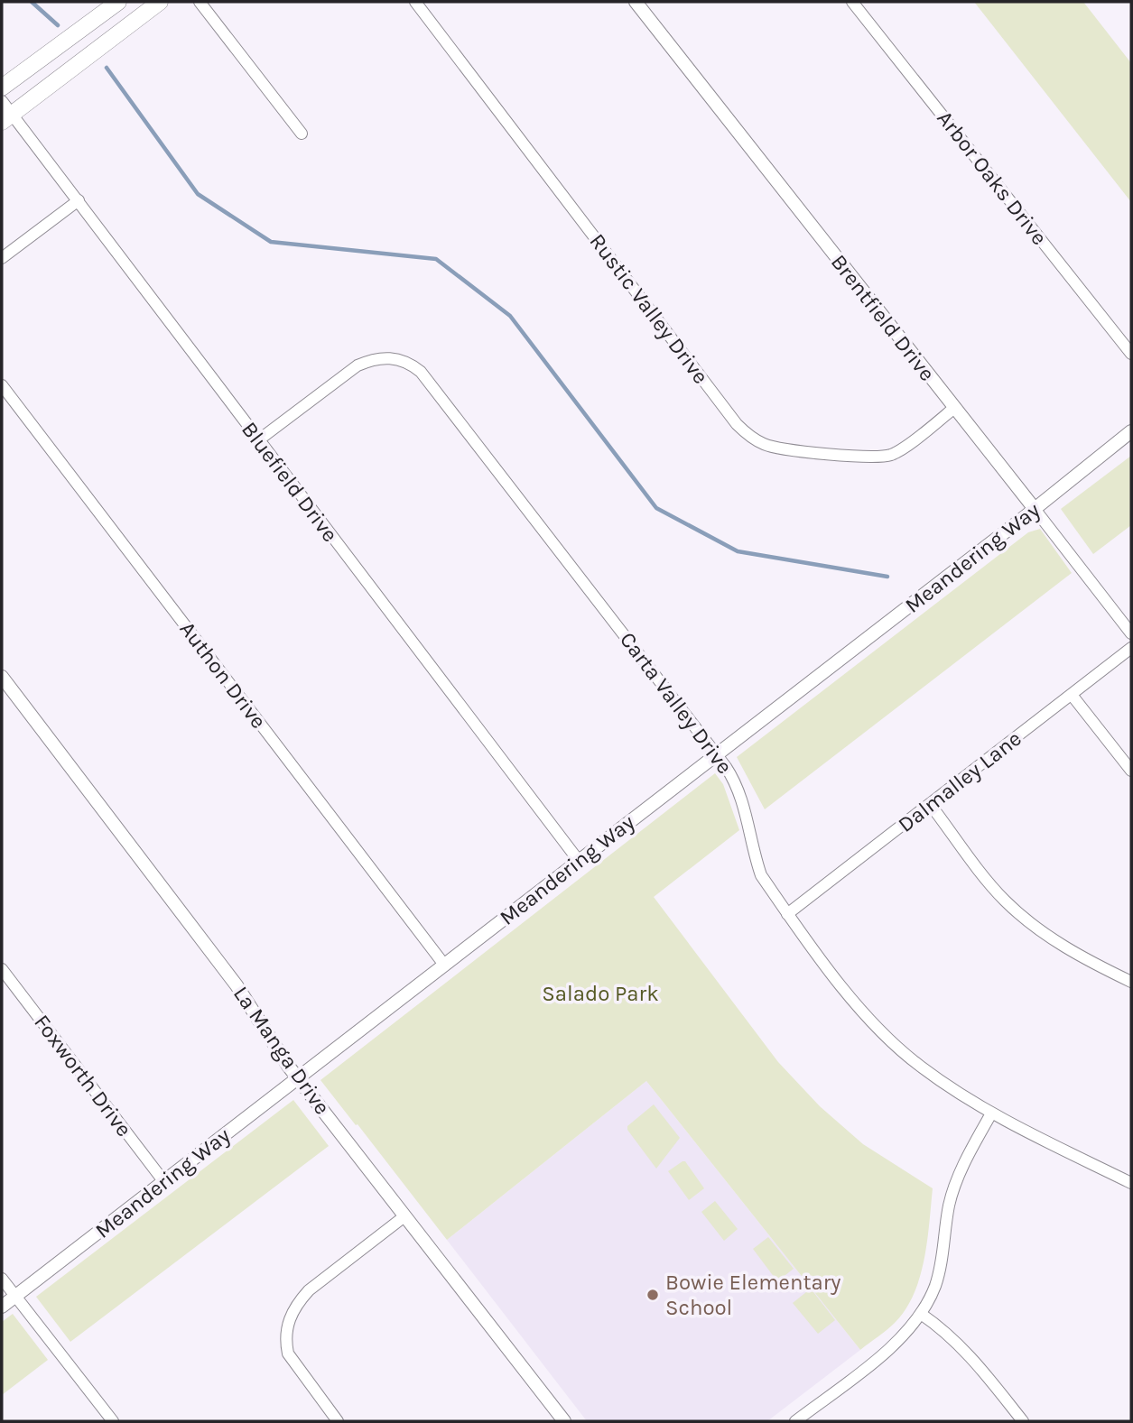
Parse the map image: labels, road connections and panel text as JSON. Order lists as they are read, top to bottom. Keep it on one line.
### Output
{"streets":{"street":["Arbor Oaks Drive","Rustic Valley Drive","Brentfield Drive","Bluefield Drive","Meandering Way","Authon Drive","Carta Valley Drive","Dalmalley Lane","La Manga Drive","Foxworth Drive"]},"crossings":[["Rustic Valley Drive","Brentfield Drive"],["Brentfield Drive","Meandering Way"],["Bluefield Drive","Meandering Way"],["Bluefield Drive","Carta Valley Drive"],["Meandering Way","Authon Drive"],["Meandering Way","Carta Valley Drive"],["Meandering Way","La Manga Drive"],["Meandering Way","Foxworth Drive"],["Carta Valley Drive","Dalmalley Lane"]],"parks":["Salado Park"],"places":["Bowie Elementary School"]}
